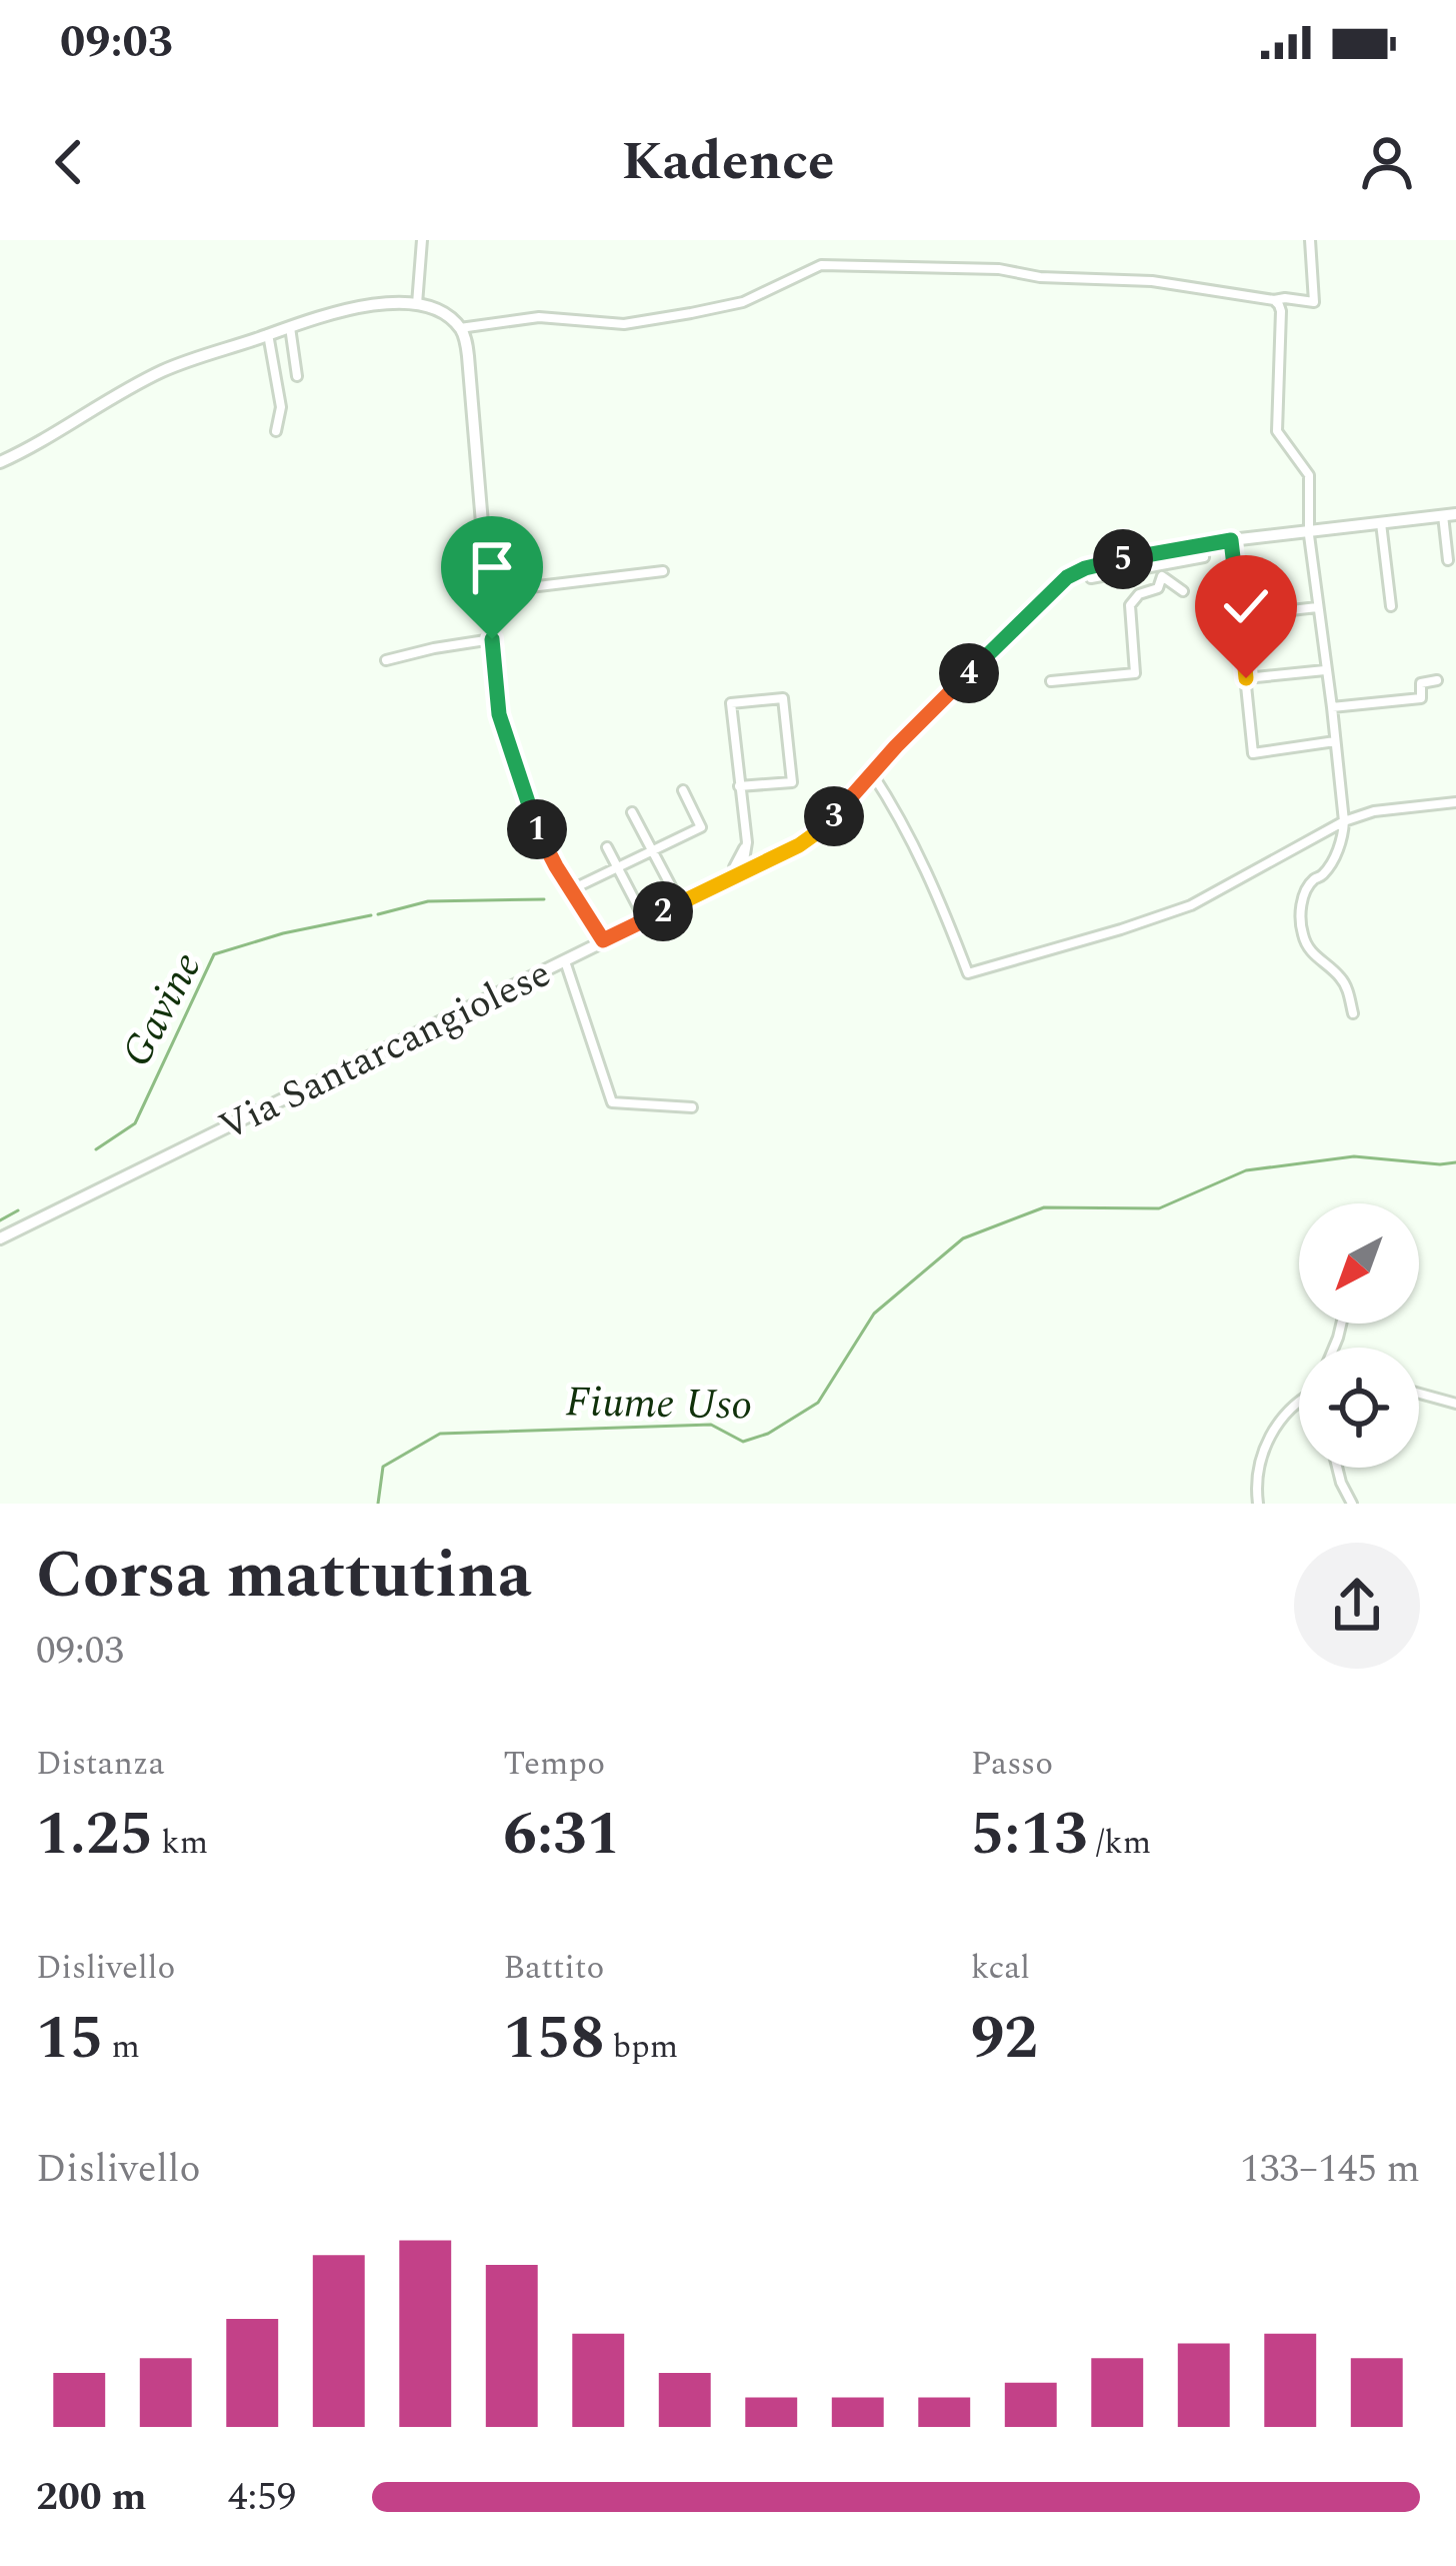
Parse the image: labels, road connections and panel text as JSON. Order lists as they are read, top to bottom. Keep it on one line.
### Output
{"streets":{"main road":["Via Santarcangiolese"]},"water":["Gavine","Fiume Uso"],"north":"bottom left","page":{"status":"09:03","header":"Kadence","pins":["5","4","3","1","2"],"heading":["Corsa mattutina","09:03"],"stats":[["Distanza","1.25 km"],["Tempo","6:31"],["Passo","5:13 /km"],["Dislivello","15 m"],["Battito","158 bpm"],["kcal","92"]],"chart":["Dislivello","133–145 m"],"list":[{"name":"200 m","note":"4:59"}]}}
